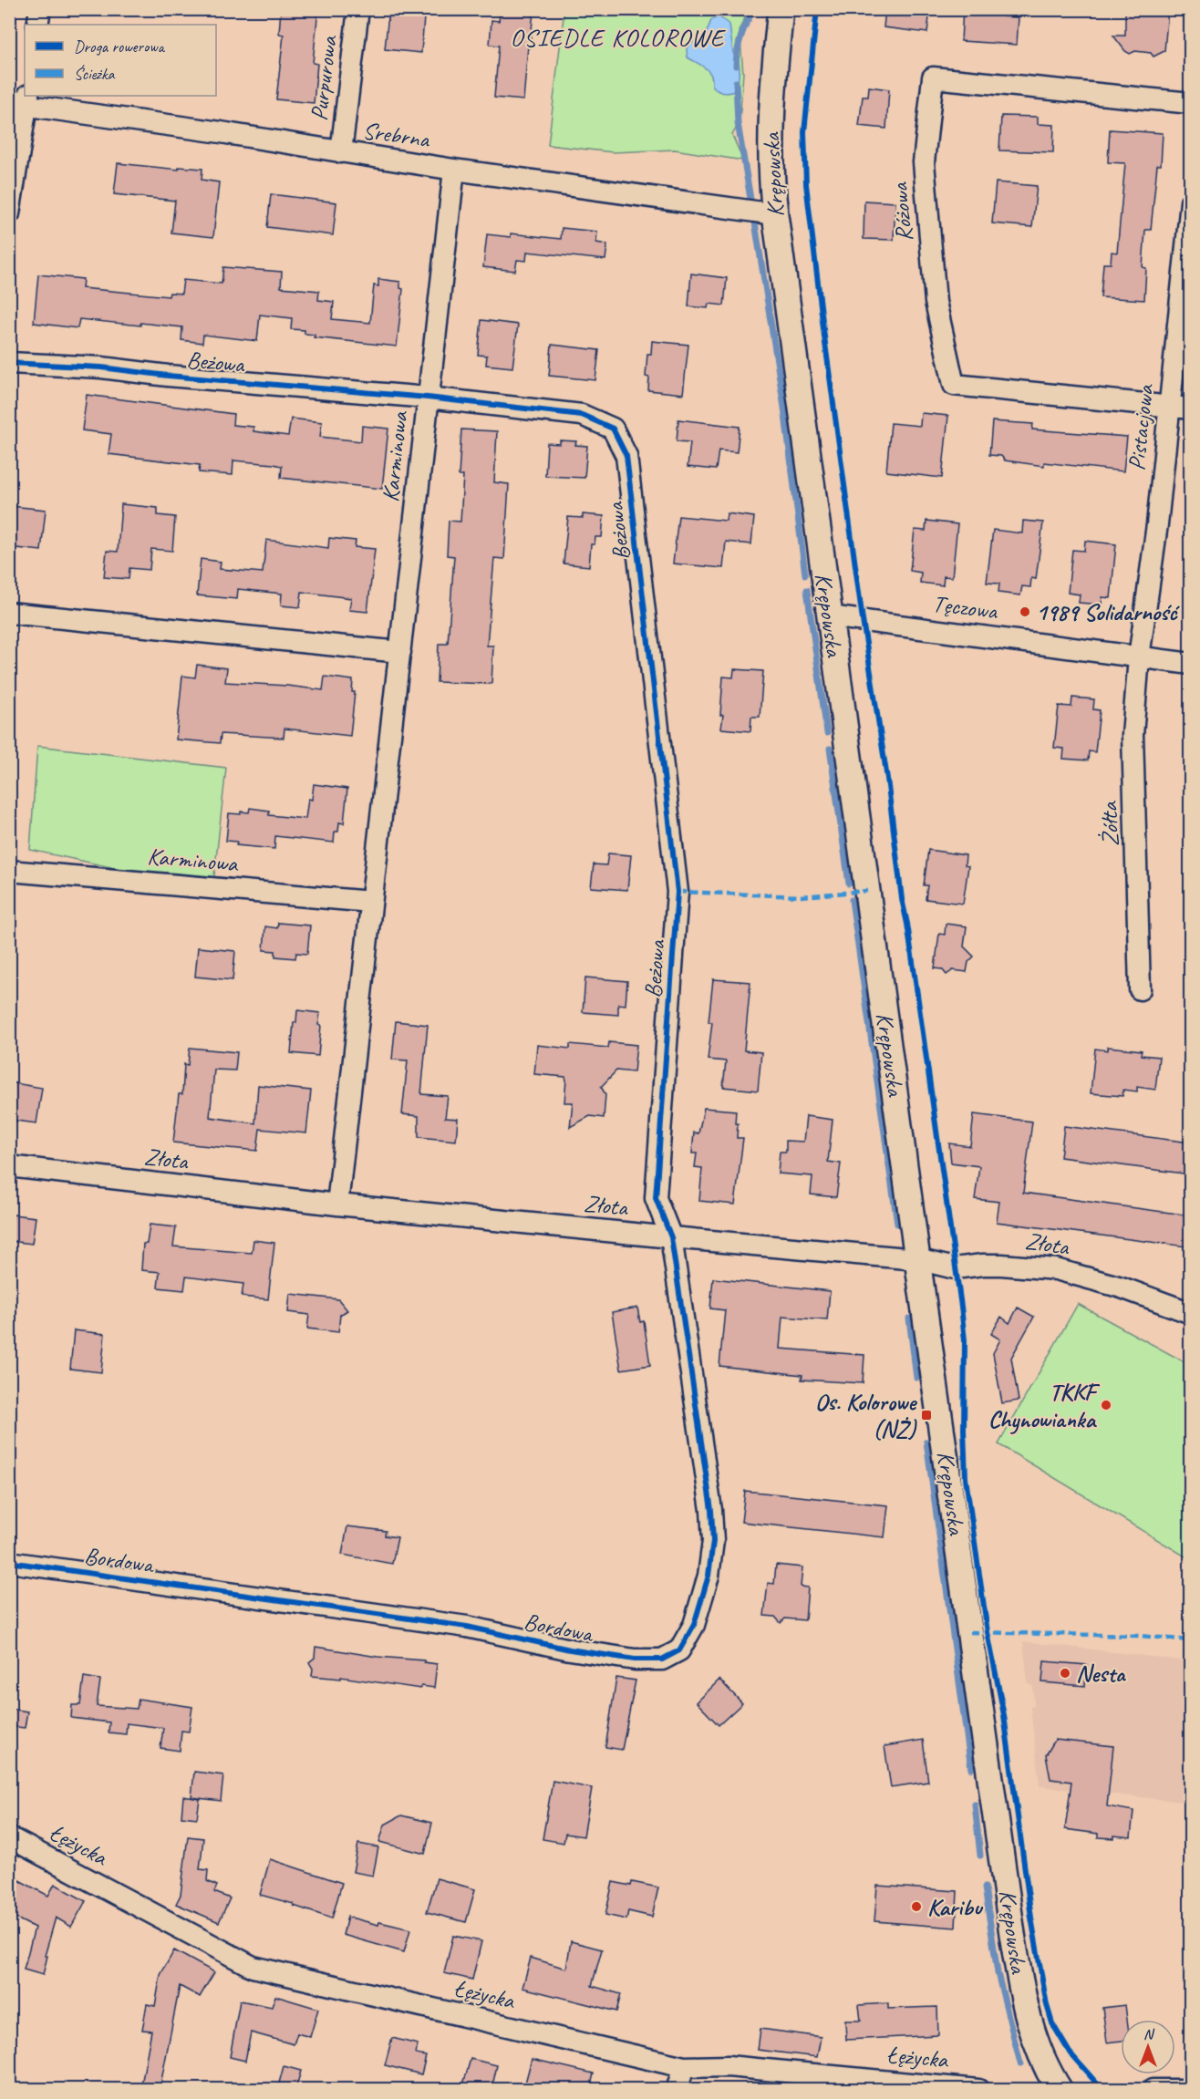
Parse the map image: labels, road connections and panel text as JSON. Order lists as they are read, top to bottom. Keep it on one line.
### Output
{"streets":{"street":["Purpurowa","Srebrna","Krępowska","Różowa","Beżowa","Pistacjowa","Karminowa","Tęczowa","Żółta","Złota","Bordowa","Łężycka"]},"crossings":[["Purpurowa","Srebrna"],["Srebrna","Krępowska"],["Srebrna","Karminowa"],["Krępowska","Tęczowa"],["Krępowska","Złota"],["Różowa","Pistacjowa"],["Beżowa","Karminowa"],["Beżowa","Złota"],["Beżowa","Bordowa"],["Pistacjowa","Tęczowa"],["Pistacjowa","Żółta"],["Karminowa","Złota"],["Tęczowa","Żółta"],["Złota","Bordowa"]],"districts":["OSIEDLE KOLOROWE"],"places":{"other":["1989 Solidarność","TKKF Chynowianka","Nesta","Karibu"],"transit":["Os. Kolorowe (NŻ)"]},"legend":["Droga rowerowa","Ścieżka"],"north":"top"}
